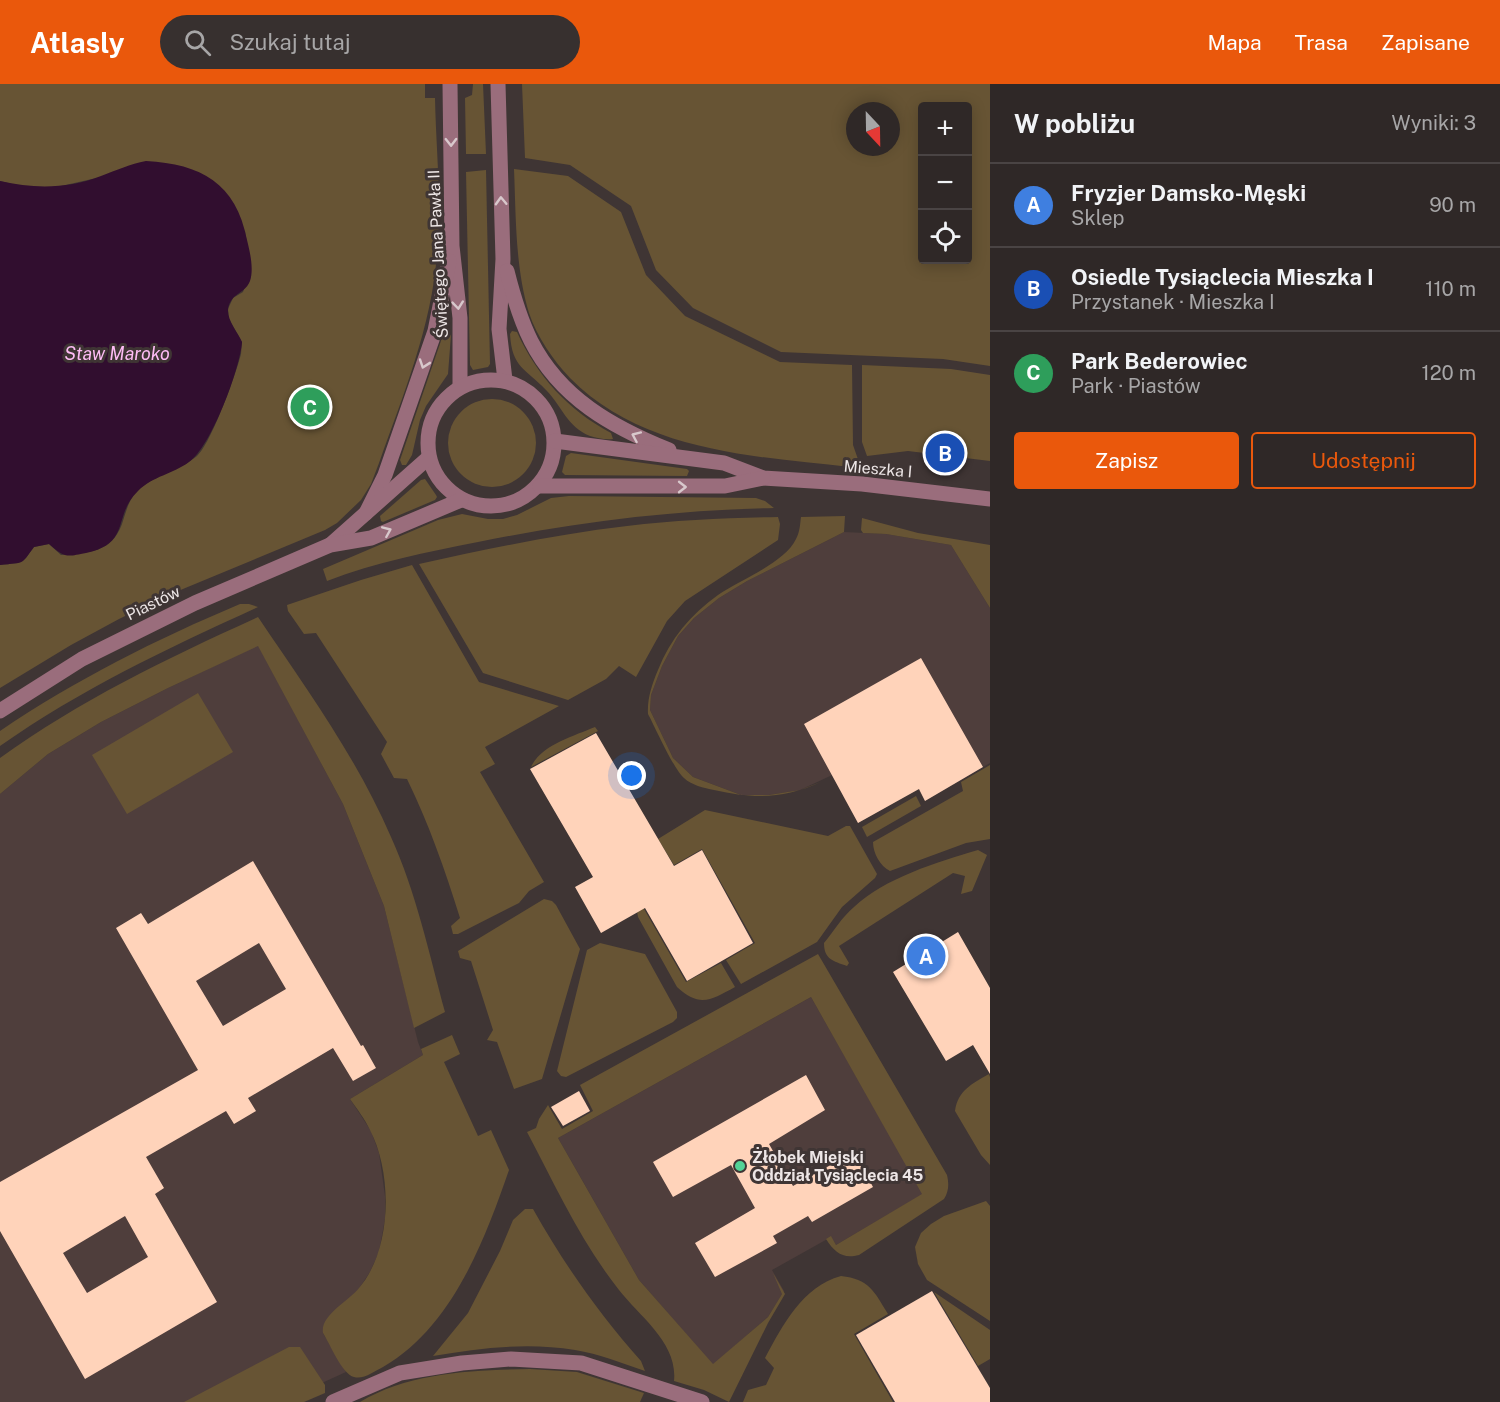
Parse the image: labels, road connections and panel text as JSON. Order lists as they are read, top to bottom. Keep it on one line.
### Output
{"streets":{"street":["Świętego Jana Pawła II","Mieszka I","Piastów"]},"crossings":[["Świętego Jana Pawła II","Mieszka I"],["Świętego Jana Pawła II","Piastów"],["Mieszka I","Piastów"]],"water":["Staw Maroko"],"places":["Żłobek Miejski Oddział Tysiąclecia 45"],"north":"bottom","page":{"header":"Atlasly","search":"Szukaj tutaj","nav":["Mapa","Trasa","Zapisane"],"heading":["W pobliżu","Wyniki: 3"],"map_buttons":["+","−"],"list":[{"mark":"A","name":"Fryzjer Damsko-Męski","note":"Sklep","value":"90 m"},{"mark":"B","name":"Osiedle Tysiąclecia Mieszka I","note":"Przystanek · Mieszka I","value":"110 m"},{"mark":"C","name":"Park Bederowiec","note":"Park · Piastów","value":"120 m"}],"pins":["C","B","A"],"buttons":["Zapisz","Udostępnij"]}}
